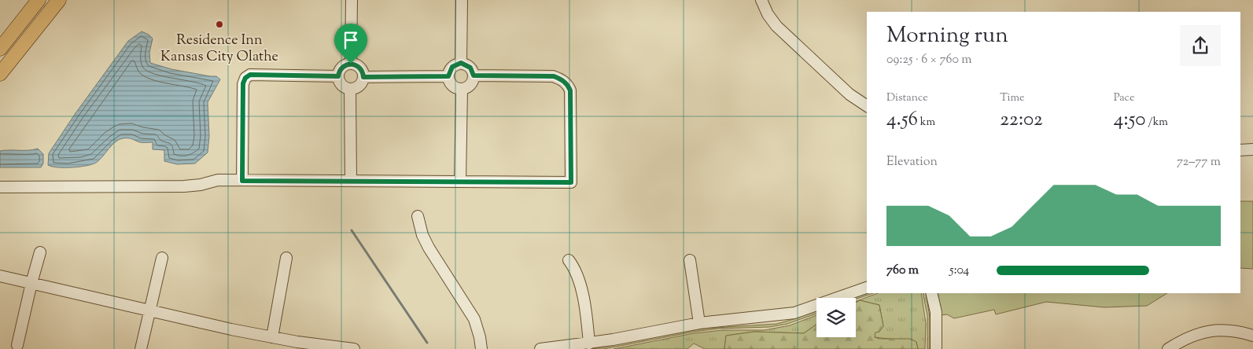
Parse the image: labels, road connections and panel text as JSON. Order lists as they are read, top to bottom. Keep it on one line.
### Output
{"places":["Residence Inn Kansas City Olathe"],"page":{"heading":["Morning run","09:25 · 6 × 760 m"],"stats":[["Distance","4.56 km"],["Time","22:02"],["Pace","4:50 /km"]],"chart":["Elevation","72–77 m"],"list":[{"name":"760 m","note":"5:04"}]}}
